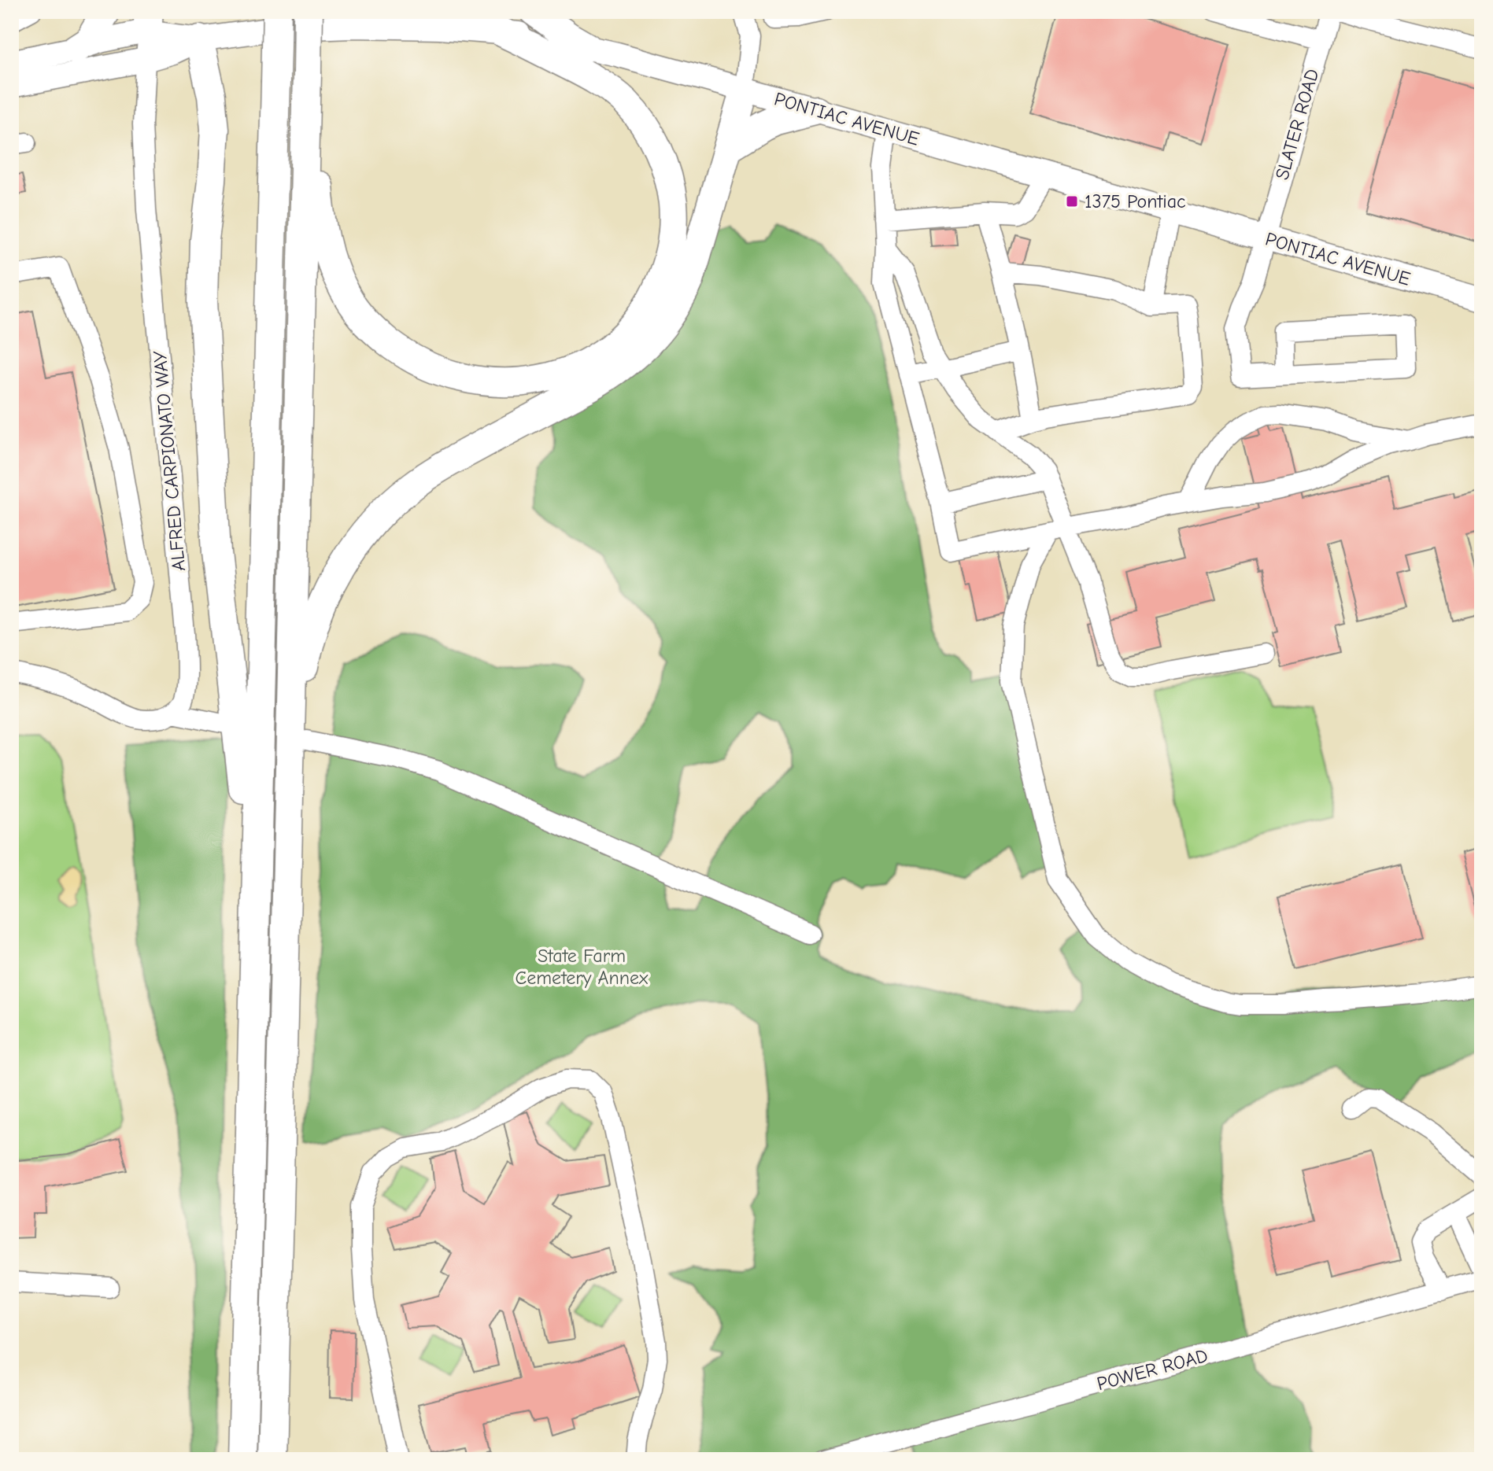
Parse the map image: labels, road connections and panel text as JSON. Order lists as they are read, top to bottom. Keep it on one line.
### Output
{"streets":{"main road":["PONTIAC AVENUE"],"street":["SLATER ROAD","ALFRED CARPIONATO WAY","POWER ROAD"]},"crossings":[["PONTIAC AVENUE","SLATER ROAD"],["PONTIAC AVENUE","ALFRED CARPIONATO WAY"]],"parks":["State Farm Cemetery Annex"],"places":{"transit":["1375 Pontiac"]}}
